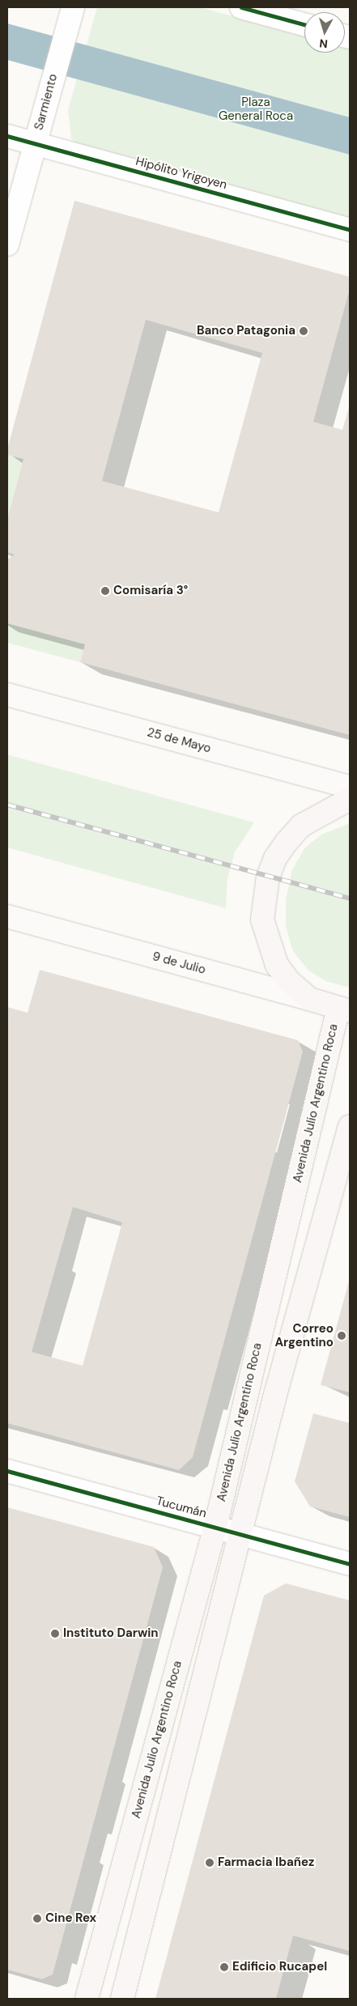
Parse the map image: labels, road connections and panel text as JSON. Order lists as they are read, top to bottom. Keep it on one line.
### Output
{"streets":{"main road":["25 de Mayo","9 de Julio","Avenida Julio Argentino Roca"],"street":["Sarmiento","Hipólito Yrigoyen","Tucumán"]},"crossings":[["Sarmiento","Hipólito Yrigoyen"],["9 de Julio","Avenida Julio Argentino Roca"],["Avenida Julio Argentino Roca","Tucumán"]],"parks":["Plaza General Roca"],"places":["Banco Patagonia","Comisaría 3°","Correo Argentino","Instituto Darwin","Farmacia Ibañez","Cine Rex","Edificio Rucapel"],"north":"bottom"}
